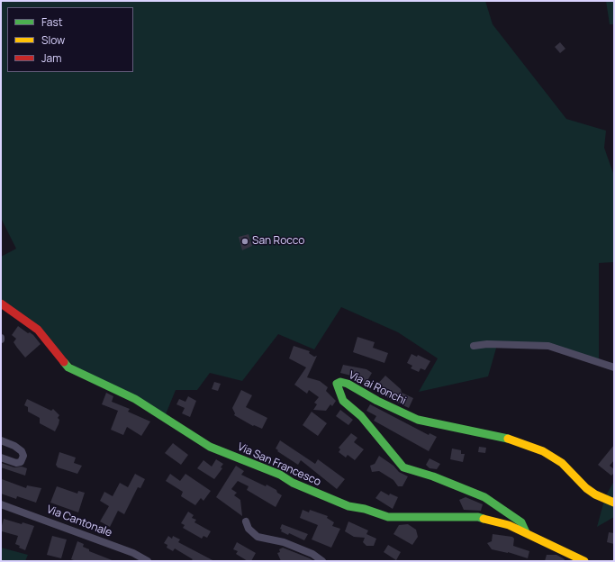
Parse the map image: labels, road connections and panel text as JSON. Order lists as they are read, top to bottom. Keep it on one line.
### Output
{"streets":{"street":["Via ai Ronchi","Via San Francesco","Via Cantonale"]},"crossings":[["Via ai Ronchi","Via San Francesco"]],"places":["San Rocco"],"legend":["Fast","Slow","Jam"]}
